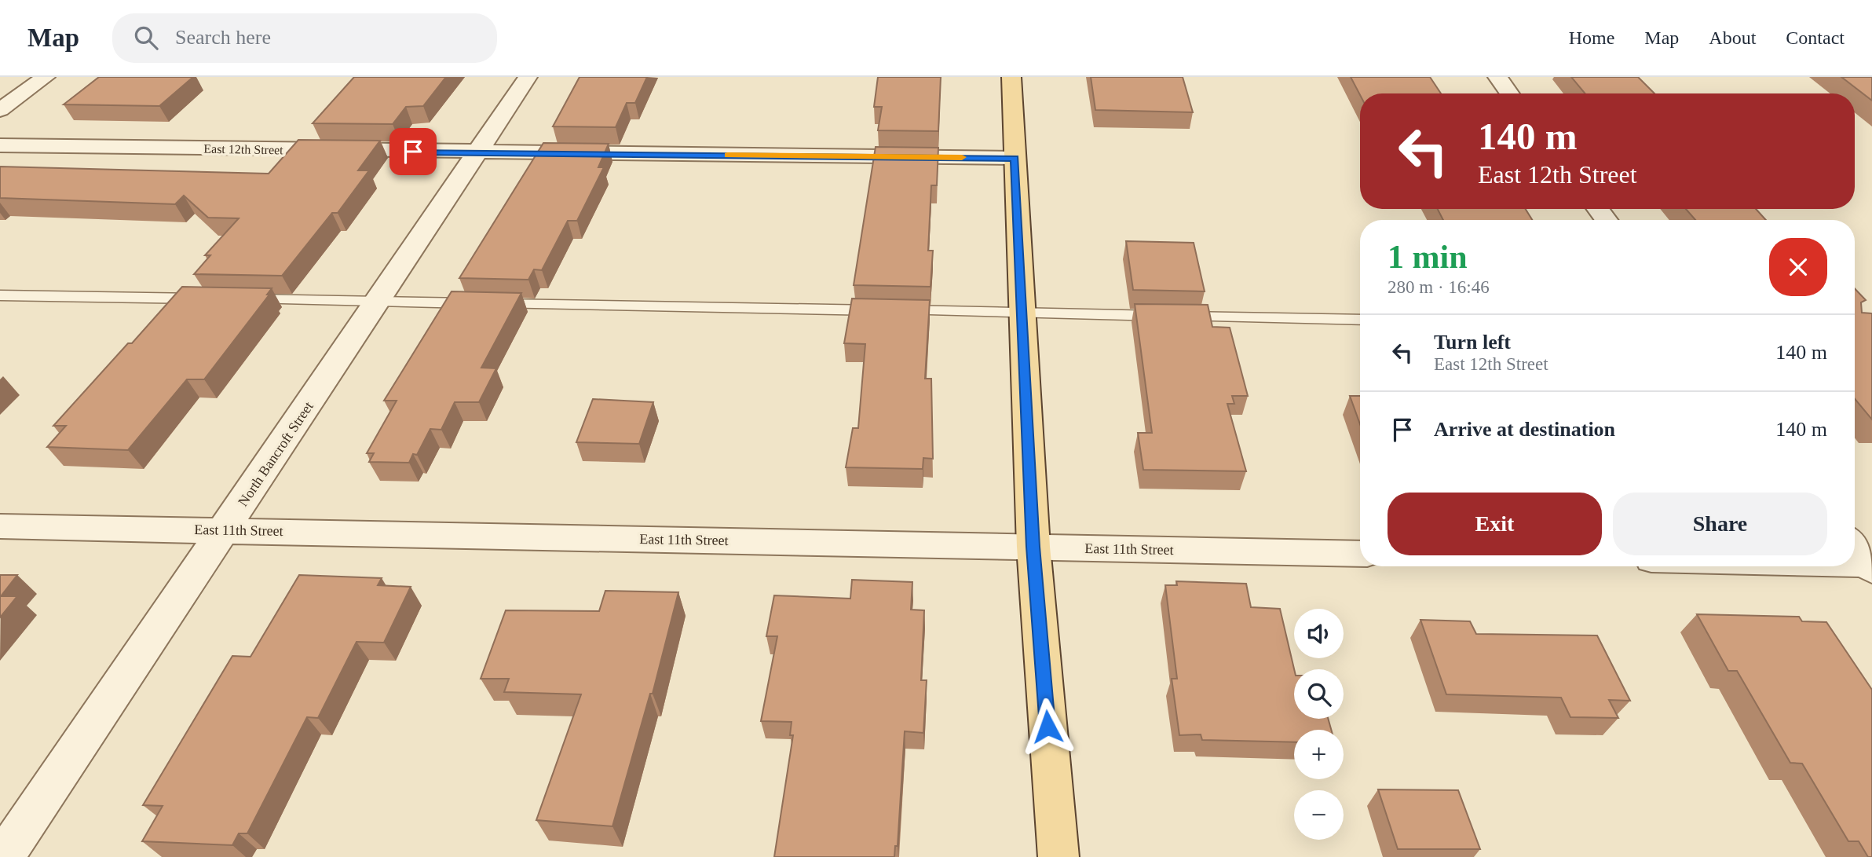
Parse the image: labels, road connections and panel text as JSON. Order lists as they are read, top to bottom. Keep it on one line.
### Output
{"streets":{"street":["East 12th Street","North Bancroft Street","East 11th Street"]},"crossings":[["East 12th Street","North Bancroft Street"],["North Bancroft Street","East 11th Street"]],"page":{"header":"Map","search":"Search here","nav":["Home","Map","About","Contact"],"turn":["140 m","East 12th Street"],"heading":["1 min","280 m · 16:46"],"list":[{"name":"Turn left","note":"East 12th Street","value":"140 m"},{"name":"Arrive at destination","value":"140 m"}],"buttons":["Exit","Share"],"map_buttons":["+","−"]}}
